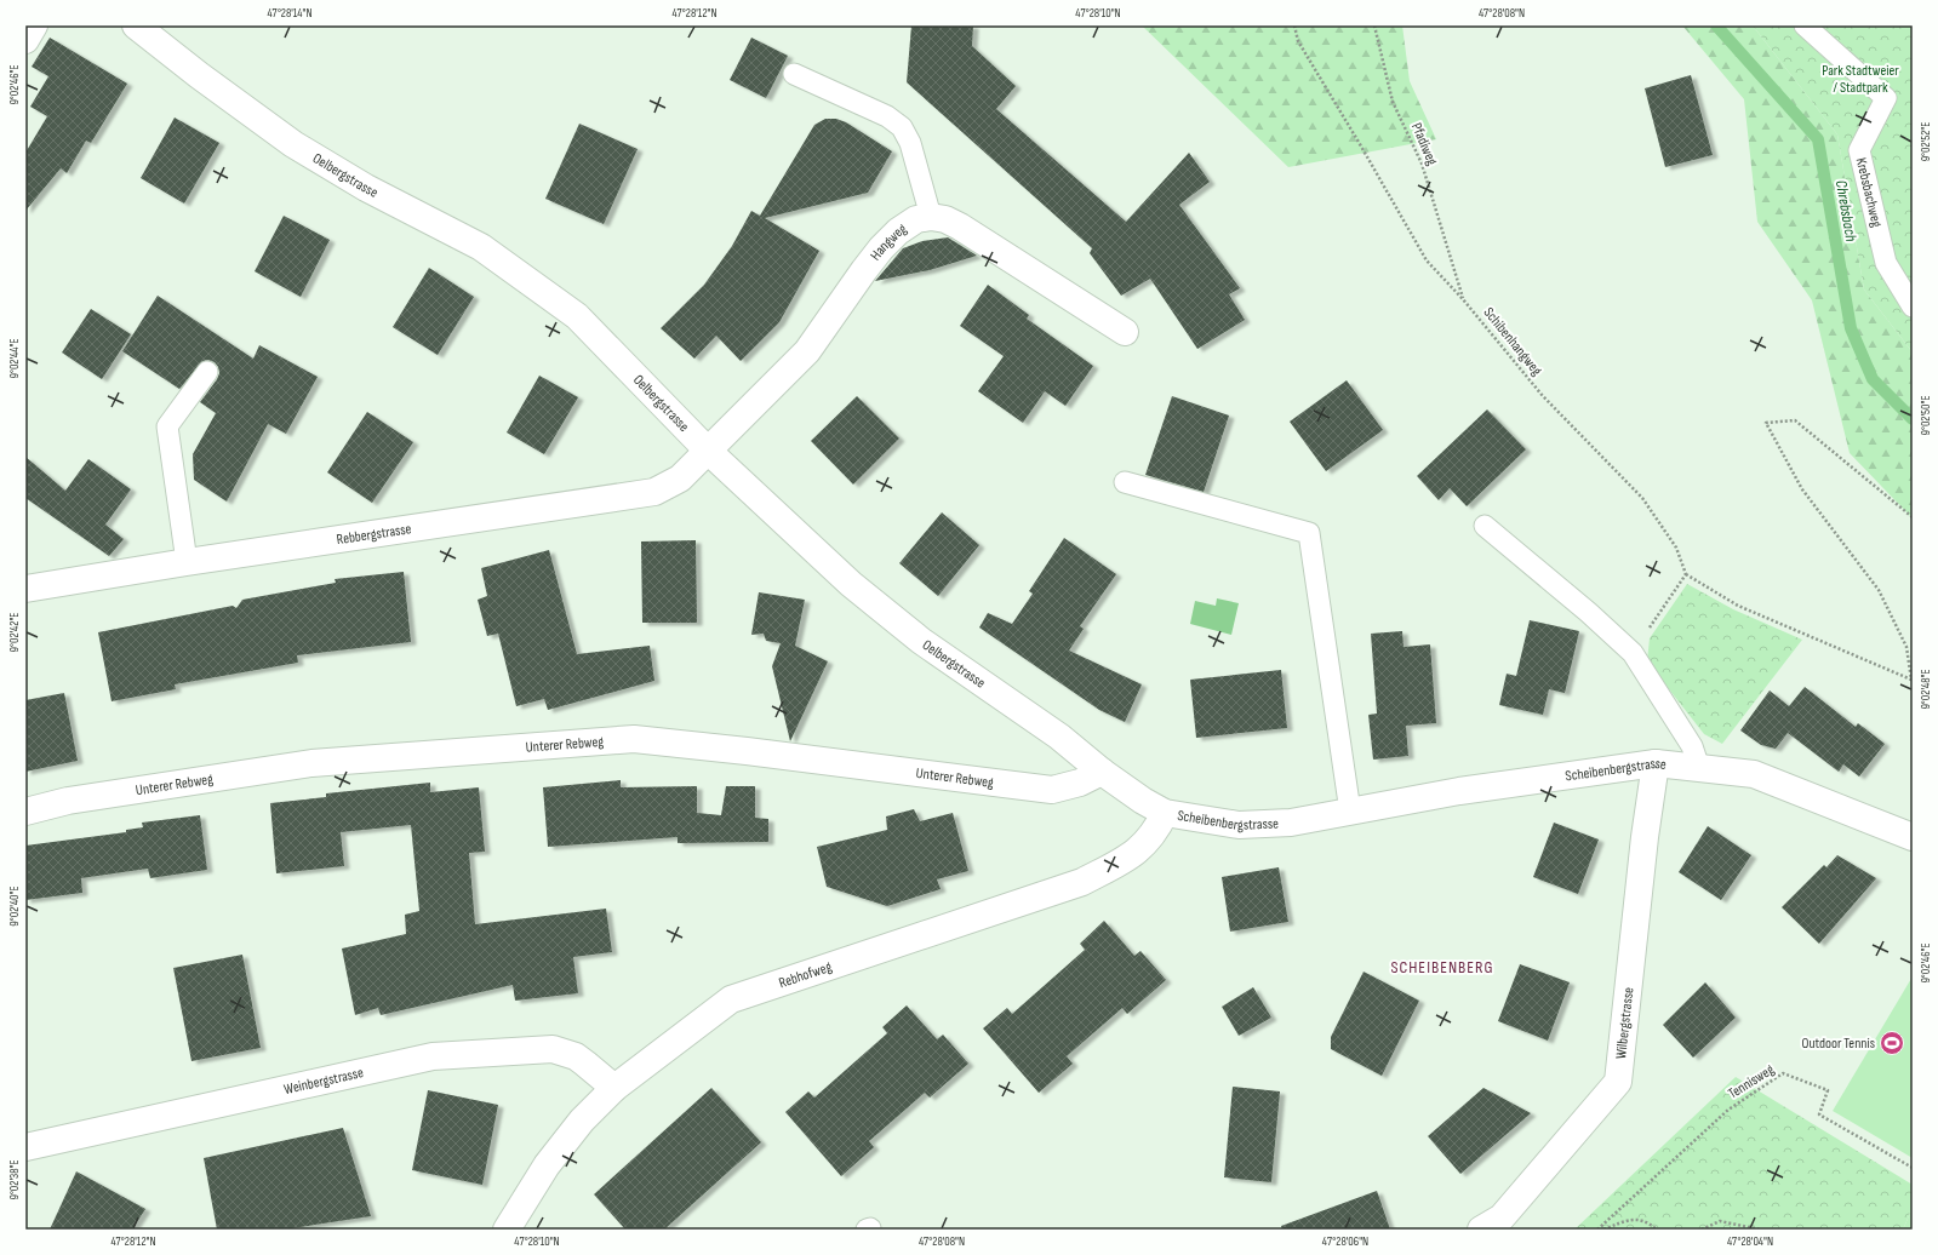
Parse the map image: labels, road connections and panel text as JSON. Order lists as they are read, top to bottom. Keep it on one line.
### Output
{"streets":{"street":["Oelbergstrasse","Hangweg","Rebbergstrasse","Unterer Rebweg","Scheibenbergstrasse","Rebhofweg","Wilbergstrasse","Weinbergstrasse"],"lane":["Krebsbachweg"],"path":["Pfadiweg","Schibenhangweg","Tennisweg"]},"crossings":[["Pfadiweg","Schibenhangweg"],["Oelbergstrasse","Hangweg"],["Oelbergstrasse","Rebbergstrasse"],["Oelbergstrasse","Unterer Rebweg"],["Oelbergstrasse","Scheibenbergstrasse"],["Oelbergstrasse","Rebhofweg"],["Hangweg","Rebbergstrasse"],["Scheibenbergstrasse","Rebhofweg"],["Scheibenbergstrasse","Wilbergstrasse"],["Rebhofweg","Weinbergstrasse"]],"districts":["SCHEIBENBERG"],"water":["Chrebsbach"],"parks":["Park Stadtweier / Stadtpark"],"places":{"sports":["Outdoor Tennis"]},"coordinates":["47°28'14\"N","47°28'12\"N","47°28'10\"N","47°28'08\"N","9°02'46\"E","9°02'52\"E","9°02'44\"E","9°02'50\"E","9°02'42\"E","9°02'48\"E","9°02'40\"E","9°02'38\"E","47°28'06\"N","47°28'04\"N"]}
